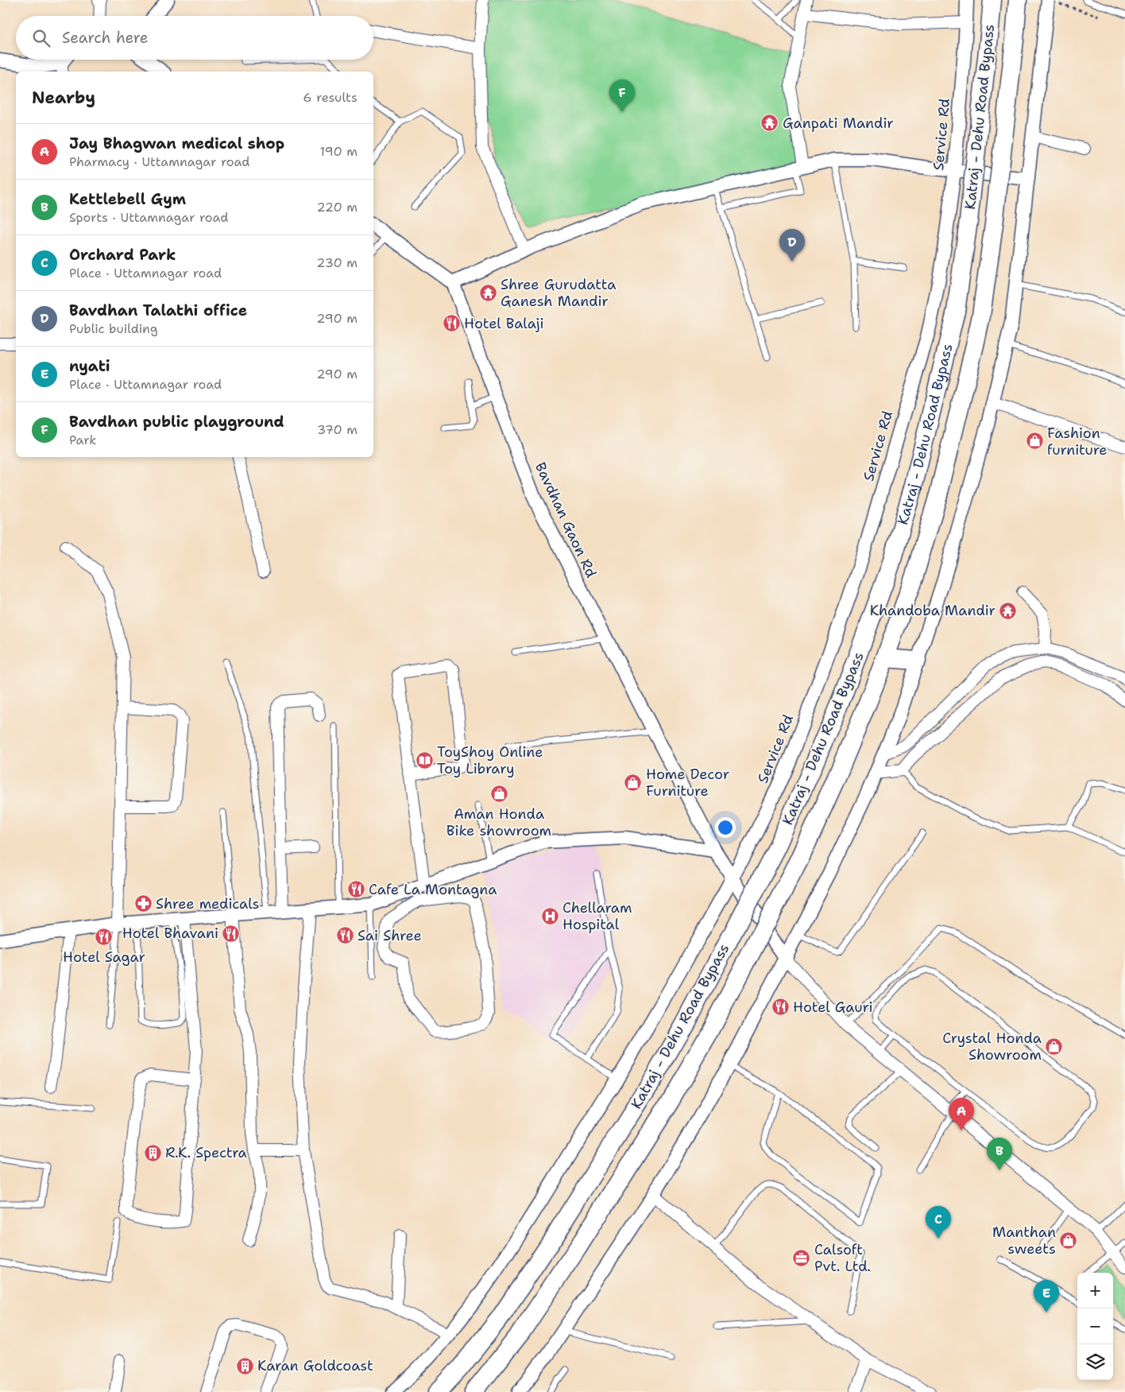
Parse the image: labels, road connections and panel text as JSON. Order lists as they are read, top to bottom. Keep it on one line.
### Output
{"streets":{"highway":["Katraj - Dehu Road Bypass"],"street":["Service Rd","Bavdhan Gaon Rd"]},"crossings":[["Service Rd","Bavdhan Gaon Rd"]],"places":{"temple":["Ganpati Mandir","Shree Gurudatta Ganesh Mandir","Khandoba Mandir"],"restaurant":["Hotel Balaji","Cafe La Montagna","Hotel Bhavani","Sai Shree","Hotel Sagar","Hotel Gauri"],"shop":["Fashion furniture","Home Decor Furniture","Aman Honda Bike showroom","Crystal Honda Showroom","Manthan sweets"],"library":["ToyShoy Online Toy Library"],"pharmacy":["Shree medicals"],"hospital":["Chellaram Hospital"],"building":["R.K. Spectra","Karan Goldcoast"],"office":["Calsoft Pvt. Ltd."]},"page":{"search":"Search here","heading":["Nearby","6 results"],"pins":["F","D","A","B","C","E"],"list":[{"mark":"A","name":"Jay Bhagwan medical shop","note":"Pharmacy · Uttamnagar road","value":"190 m"},{"mark":"B","name":"Kettlebell Gym","note":"Sports · Uttamnagar road","value":"220 m"},{"mark":"C","name":"Orchard Park","note":"Place · Uttamnagar road","value":"230 m"},{"mark":"D","name":"Bavdhan Talathi office","note":"Public building","value":"290 m"},{"mark":"E","name":"nyati","note":"Place · Uttamnagar road","value":"290 m"},{"mark":"F","name":"Bavdhan public playground","note":"Park","value":"370 m"}],"map_buttons":["+","−"]}}
